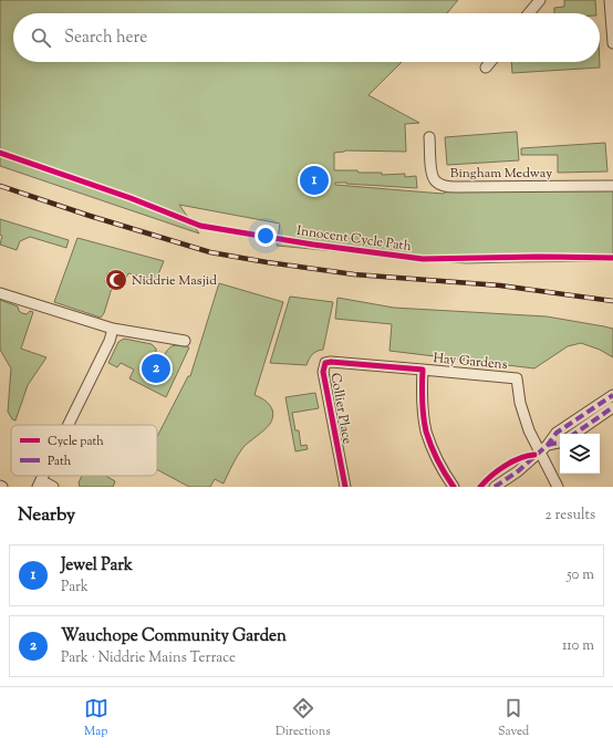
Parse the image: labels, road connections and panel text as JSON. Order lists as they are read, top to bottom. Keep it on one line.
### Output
{"streets":{"street":["Bingham Medway","Hay Gardens","Collier Place"],"cycle path":["Innocent Cycle Path"]},"crossings":[["Hay Gardens","Collier Place"]],"places":{"mosque":["Niddrie Masjid"]},"legend":["Cycle path","Path"],"page":{"search":"Search here","pins":["1","2"],"heading":["Nearby","2 results"],"list":[{"mark":"1","name":"Jewel Park","note":"Park","value":"50 m"},{"mark":"2","name":"Wauchope Community Garden","note":"Park · Niddrie Mains Terrace","value":"110 m"}],"nav":["Map","Directions","Saved"]}}
